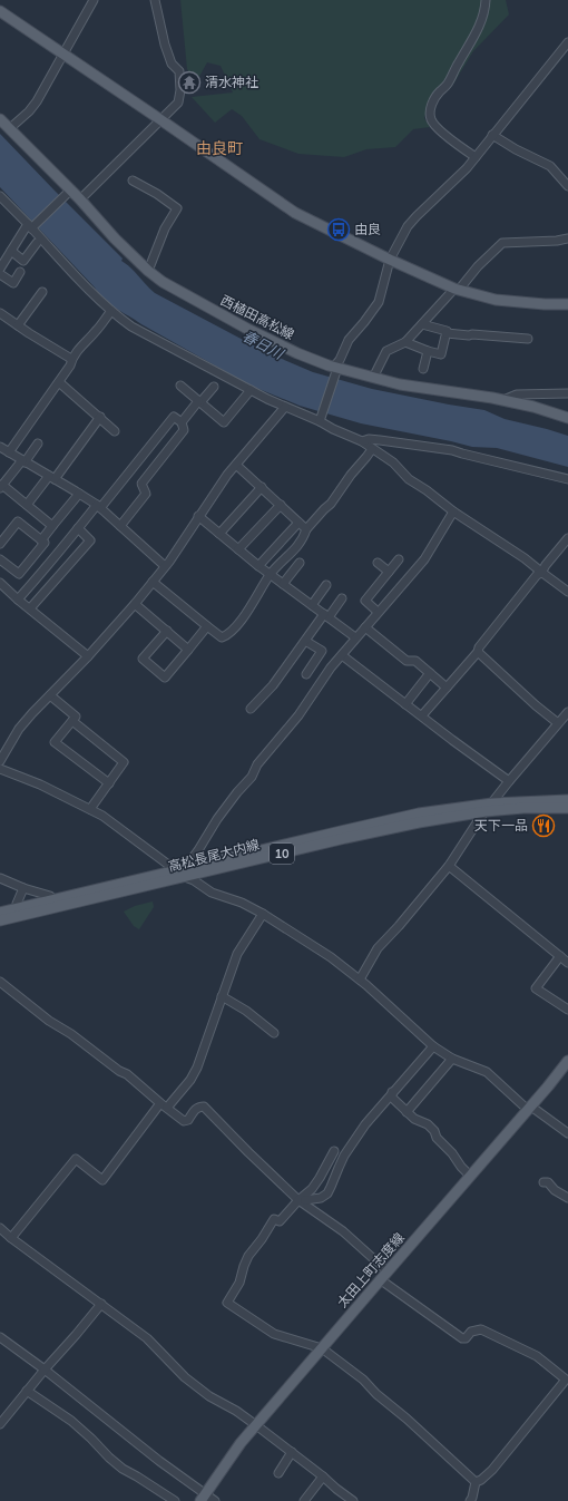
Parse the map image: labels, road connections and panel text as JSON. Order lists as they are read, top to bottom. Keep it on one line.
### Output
{"streets":{"main road":["西植田高松線","10","高松長尾大内線","太田上町志度線"]},"districts":["由良町"],"water":["春日川"],"places":{"temple":["清水神社"],"bus stop":["由良"],"restaurant":["天下一品"]}}
